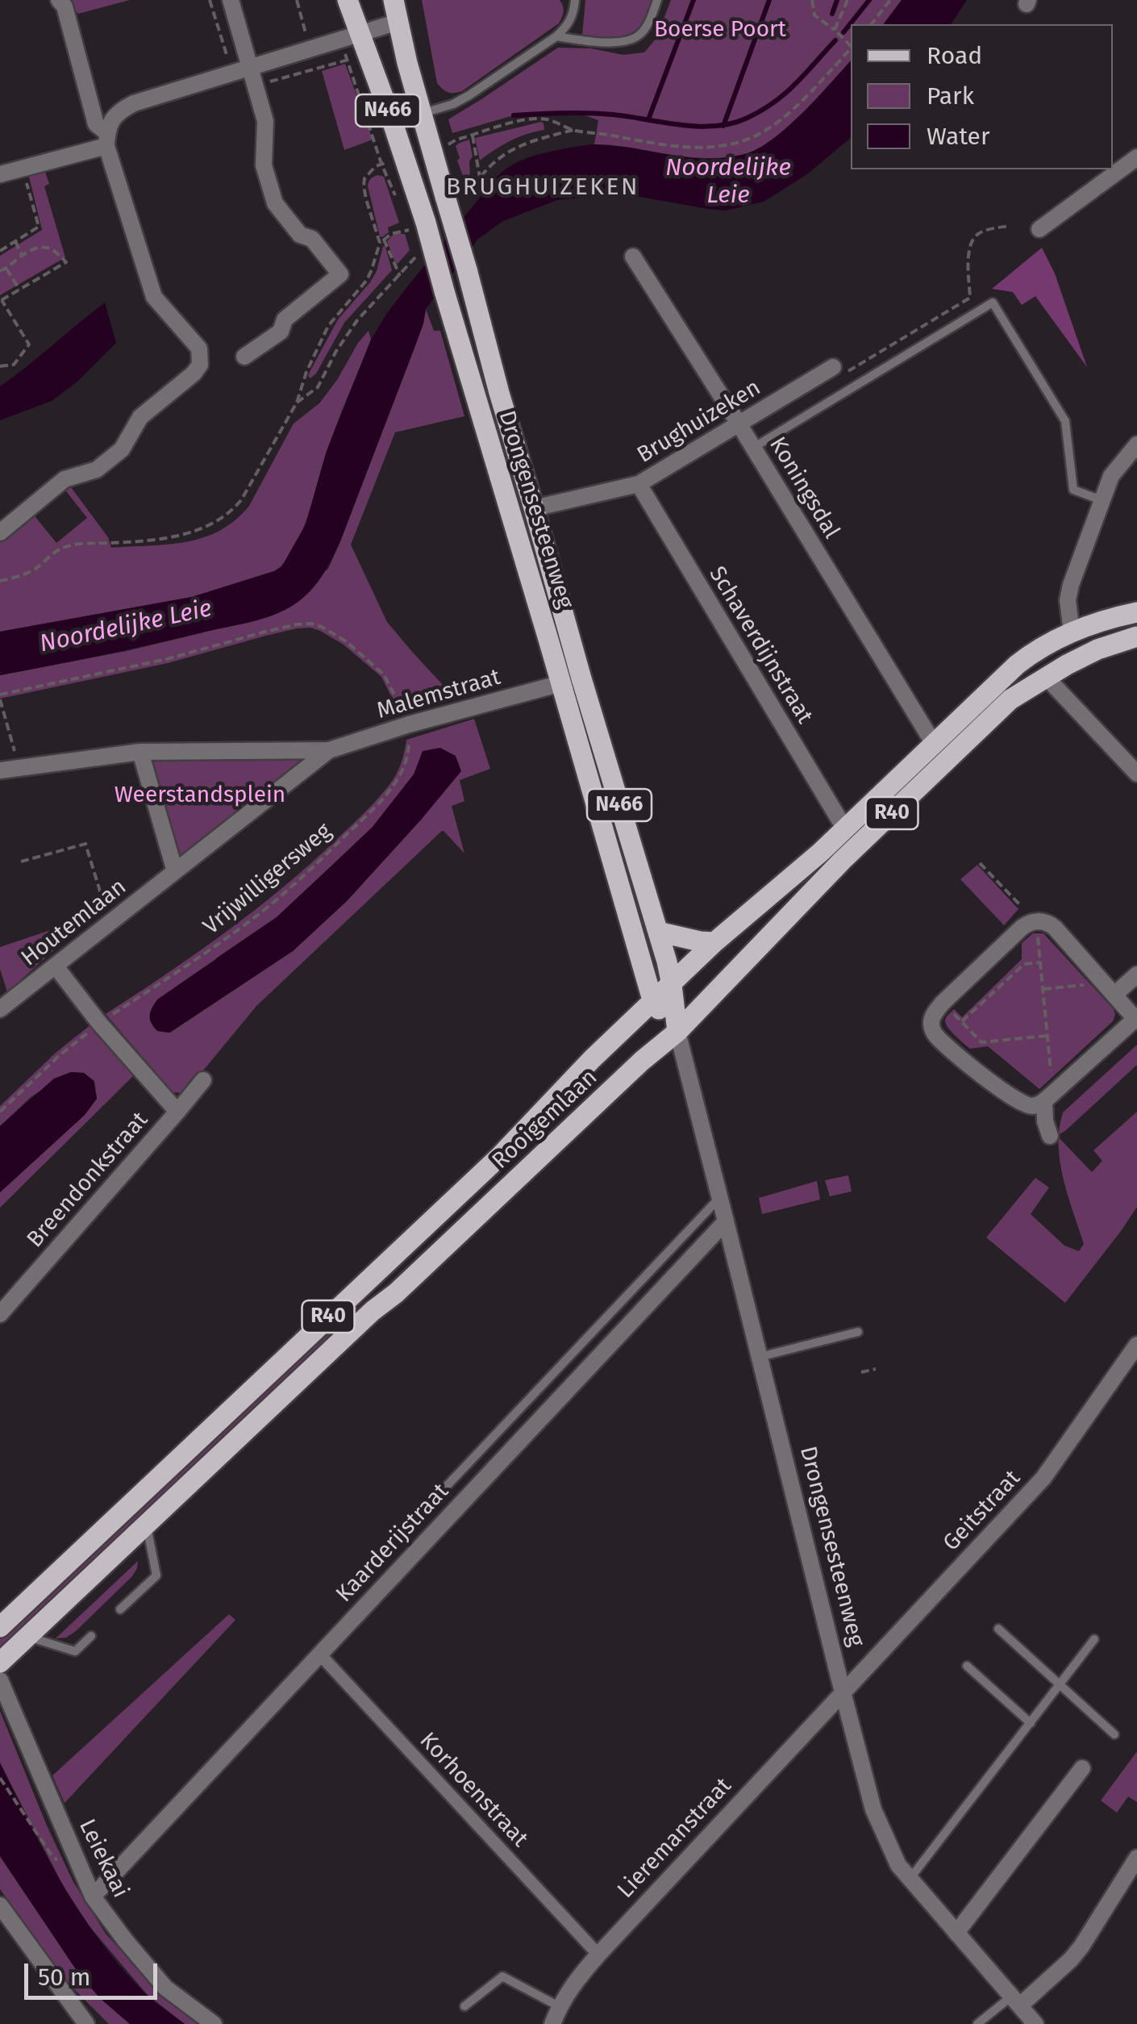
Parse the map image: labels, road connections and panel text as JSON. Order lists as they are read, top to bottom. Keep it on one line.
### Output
{"streets":{"main road":["N466","Drongensesteenweg","R40","Rooigemlaan"],"street":["Brughuizeken","Koningsdal","Schaverdijnstraat","Malemstraat","Houtemlaan","Breendonkstraat","Geitstraat","Kaarderijstraat","Korhoenstraat","Lieremanstraat","Leiekaai"],"path":["Vrijwilligersweg"]},"crossings":[["Brughuizeken","Koningsdal"],["Brughuizeken","Drongensesteenweg"],["Brughuizeken","Schaverdijnstraat"],["Koningsdal","Rooigemlaan"],["Drongensesteenweg","Malemstraat"],["Drongensesteenweg","Rooigemlaan"],["Drongensesteenweg","Geitstraat"],["Drongensesteenweg","Kaarderijstraat"],["Drongensesteenweg","Lieremanstraat"],["Schaverdijnstraat","Rooigemlaan"],["Malemstraat","Vrijwilligersweg"],["Vrijwilligersweg","Breendonkstraat"],["Houtemlaan","Breendonkstraat"],["Geitstraat","Lieremanstraat"],["Kaarderijstraat","Korhoenstraat"],["Kaarderijstraat","Leiekaai"],["Korhoenstraat","Lieremanstraat"]],"districts":["BRUGHUIZEKEN"],"water":["Noordelijke Leie"],"parks":["Boerse Poort","Weerstandsplein"],"legend":["Road","Park","Water"],"scale_bar":"50 m"}
